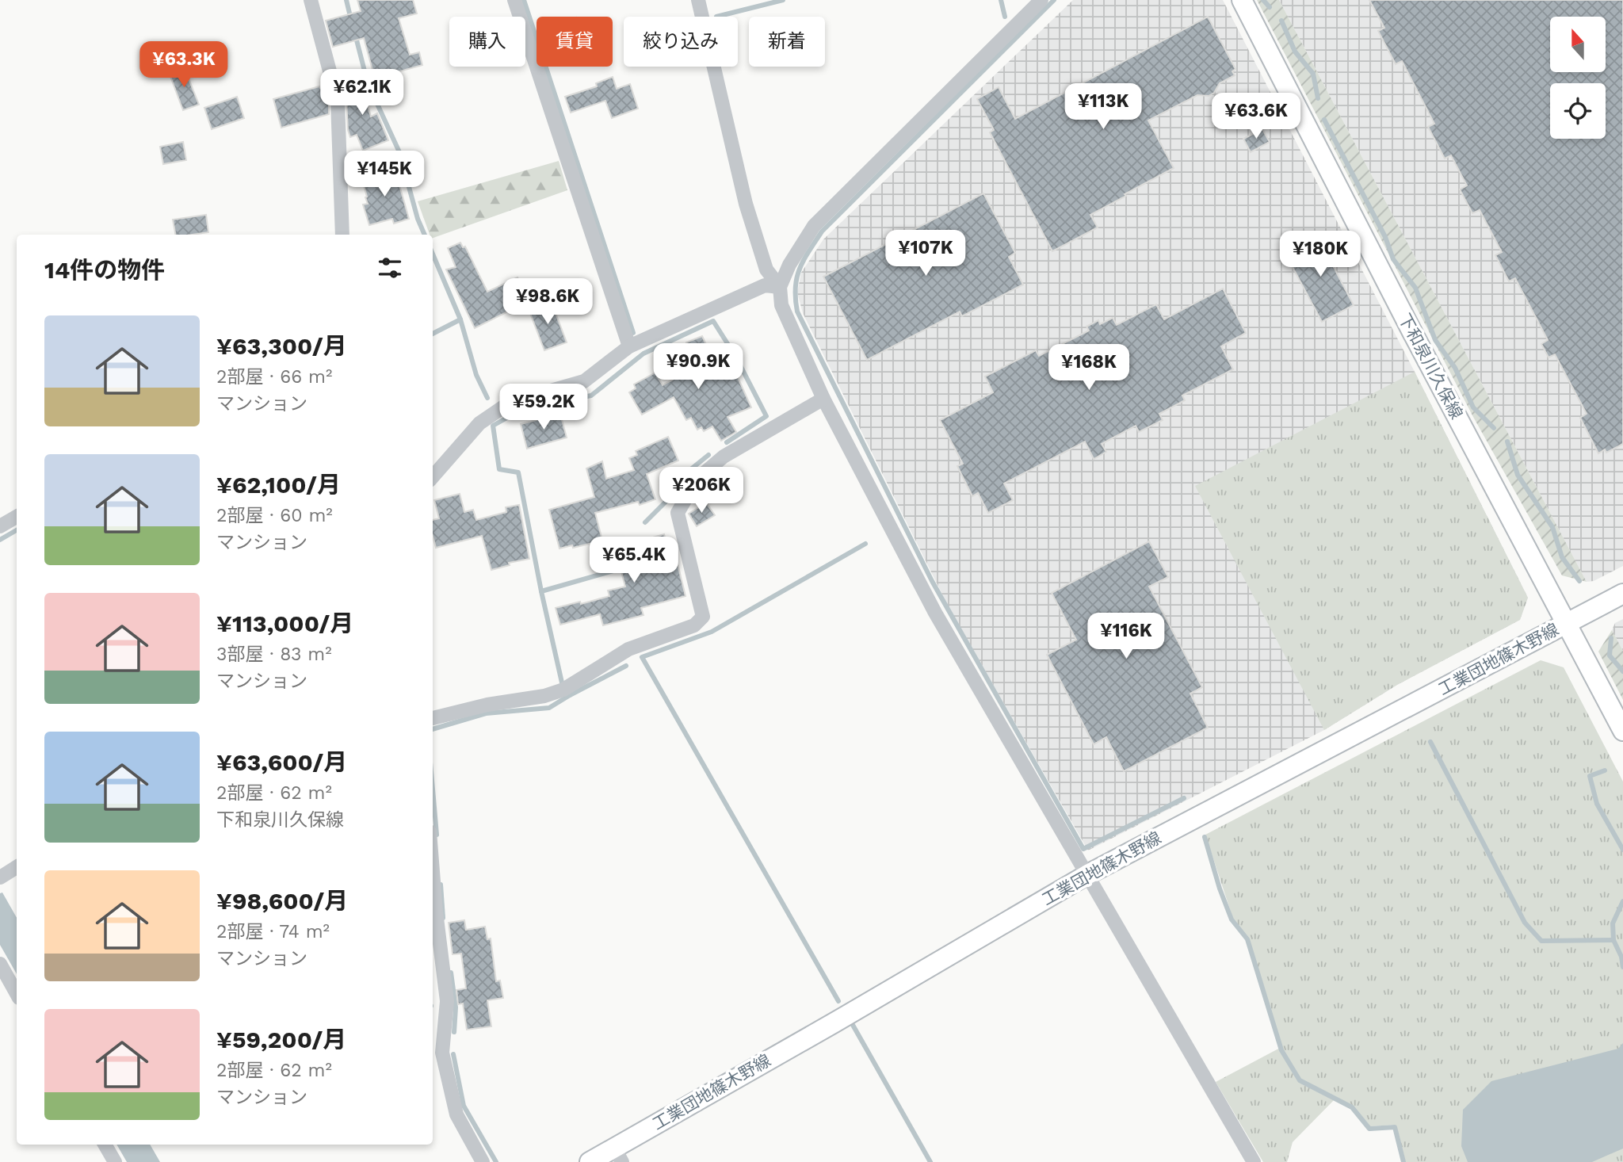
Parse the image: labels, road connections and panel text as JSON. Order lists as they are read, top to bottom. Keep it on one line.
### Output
{"streets":{"street":["下和泉川久保線","工業団地篠木野線"]},"crossings":[["下和泉川久保線","工業団地篠木野線"]],"north":"top","page":{"chip":["購入","賃貸","絞り込み","新着"],"price":["¥63.3K","¥62.1K","¥113K","¥63.6K","¥145K","¥107K","¥180K","¥98.6K","¥90.9K","¥168K","¥59.2K","¥206K","¥65.4K","¥116K"],"heading":"14件の物件","list":[{"name":"¥63,300/月","note":"2部屋 · 66 m² · マンション"},{"name":"¥62,100/月","note":"2部屋 · 60 m² · マンション"},{"name":"¥113,000/月","note":"3部屋 · 83 m² · マンション"},{"name":"¥63,600/月","note":"2部屋 · 62 m² · 下和泉川久保線"},{"name":"¥98,600/月","note":"2部屋 · 74 m² · マンション"},{"name":"¥59,200/月","note":"2部屋 · 62 m² · マンション"}]}}
